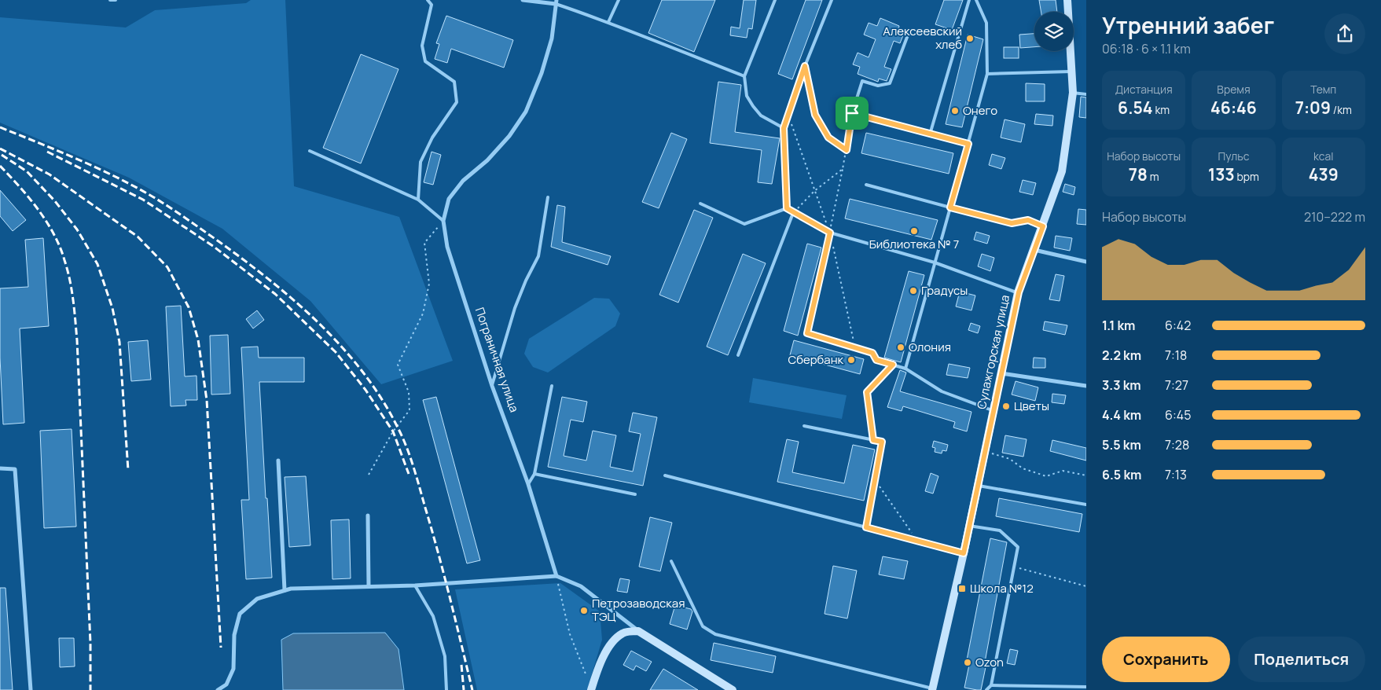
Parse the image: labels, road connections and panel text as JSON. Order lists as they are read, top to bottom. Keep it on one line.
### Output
{"streets":{"main road":["Сулажгорская улица"],"street":["Пограничная улица"]},"places":{"other":["Алексеевский хлеб","Онего","Библиотека № 7","Градусы","Олония","Сбербанк","Цветы","Петрозаводская ТЭЦ","Ozon"],"transit":["Школа №12"]},"page":{"heading":["Утренний забег","06:18 · 6 × 1.1 km"],"stats":[["Дистанция","6.54 km"],["Время","46:46"],["Темп","7:09 /km"],["Набор высоты","78 m"],["Пульс","133 bpm"],["kcal","439"]],"chart":["Набор высоты","210–222 m"],"list":[{"name":"1.1 km","note":"6:42"},{"name":"2.2 km","note":"7:18"},{"name":"3.3 km","note":"7:27"},{"name":"4.4 km","note":"6:45"},{"name":"5.5 km","note":"7:28"},{"name":"6.5 km","note":"7:13"}],"buttons":["Сохранить","Поделиться"]}}
